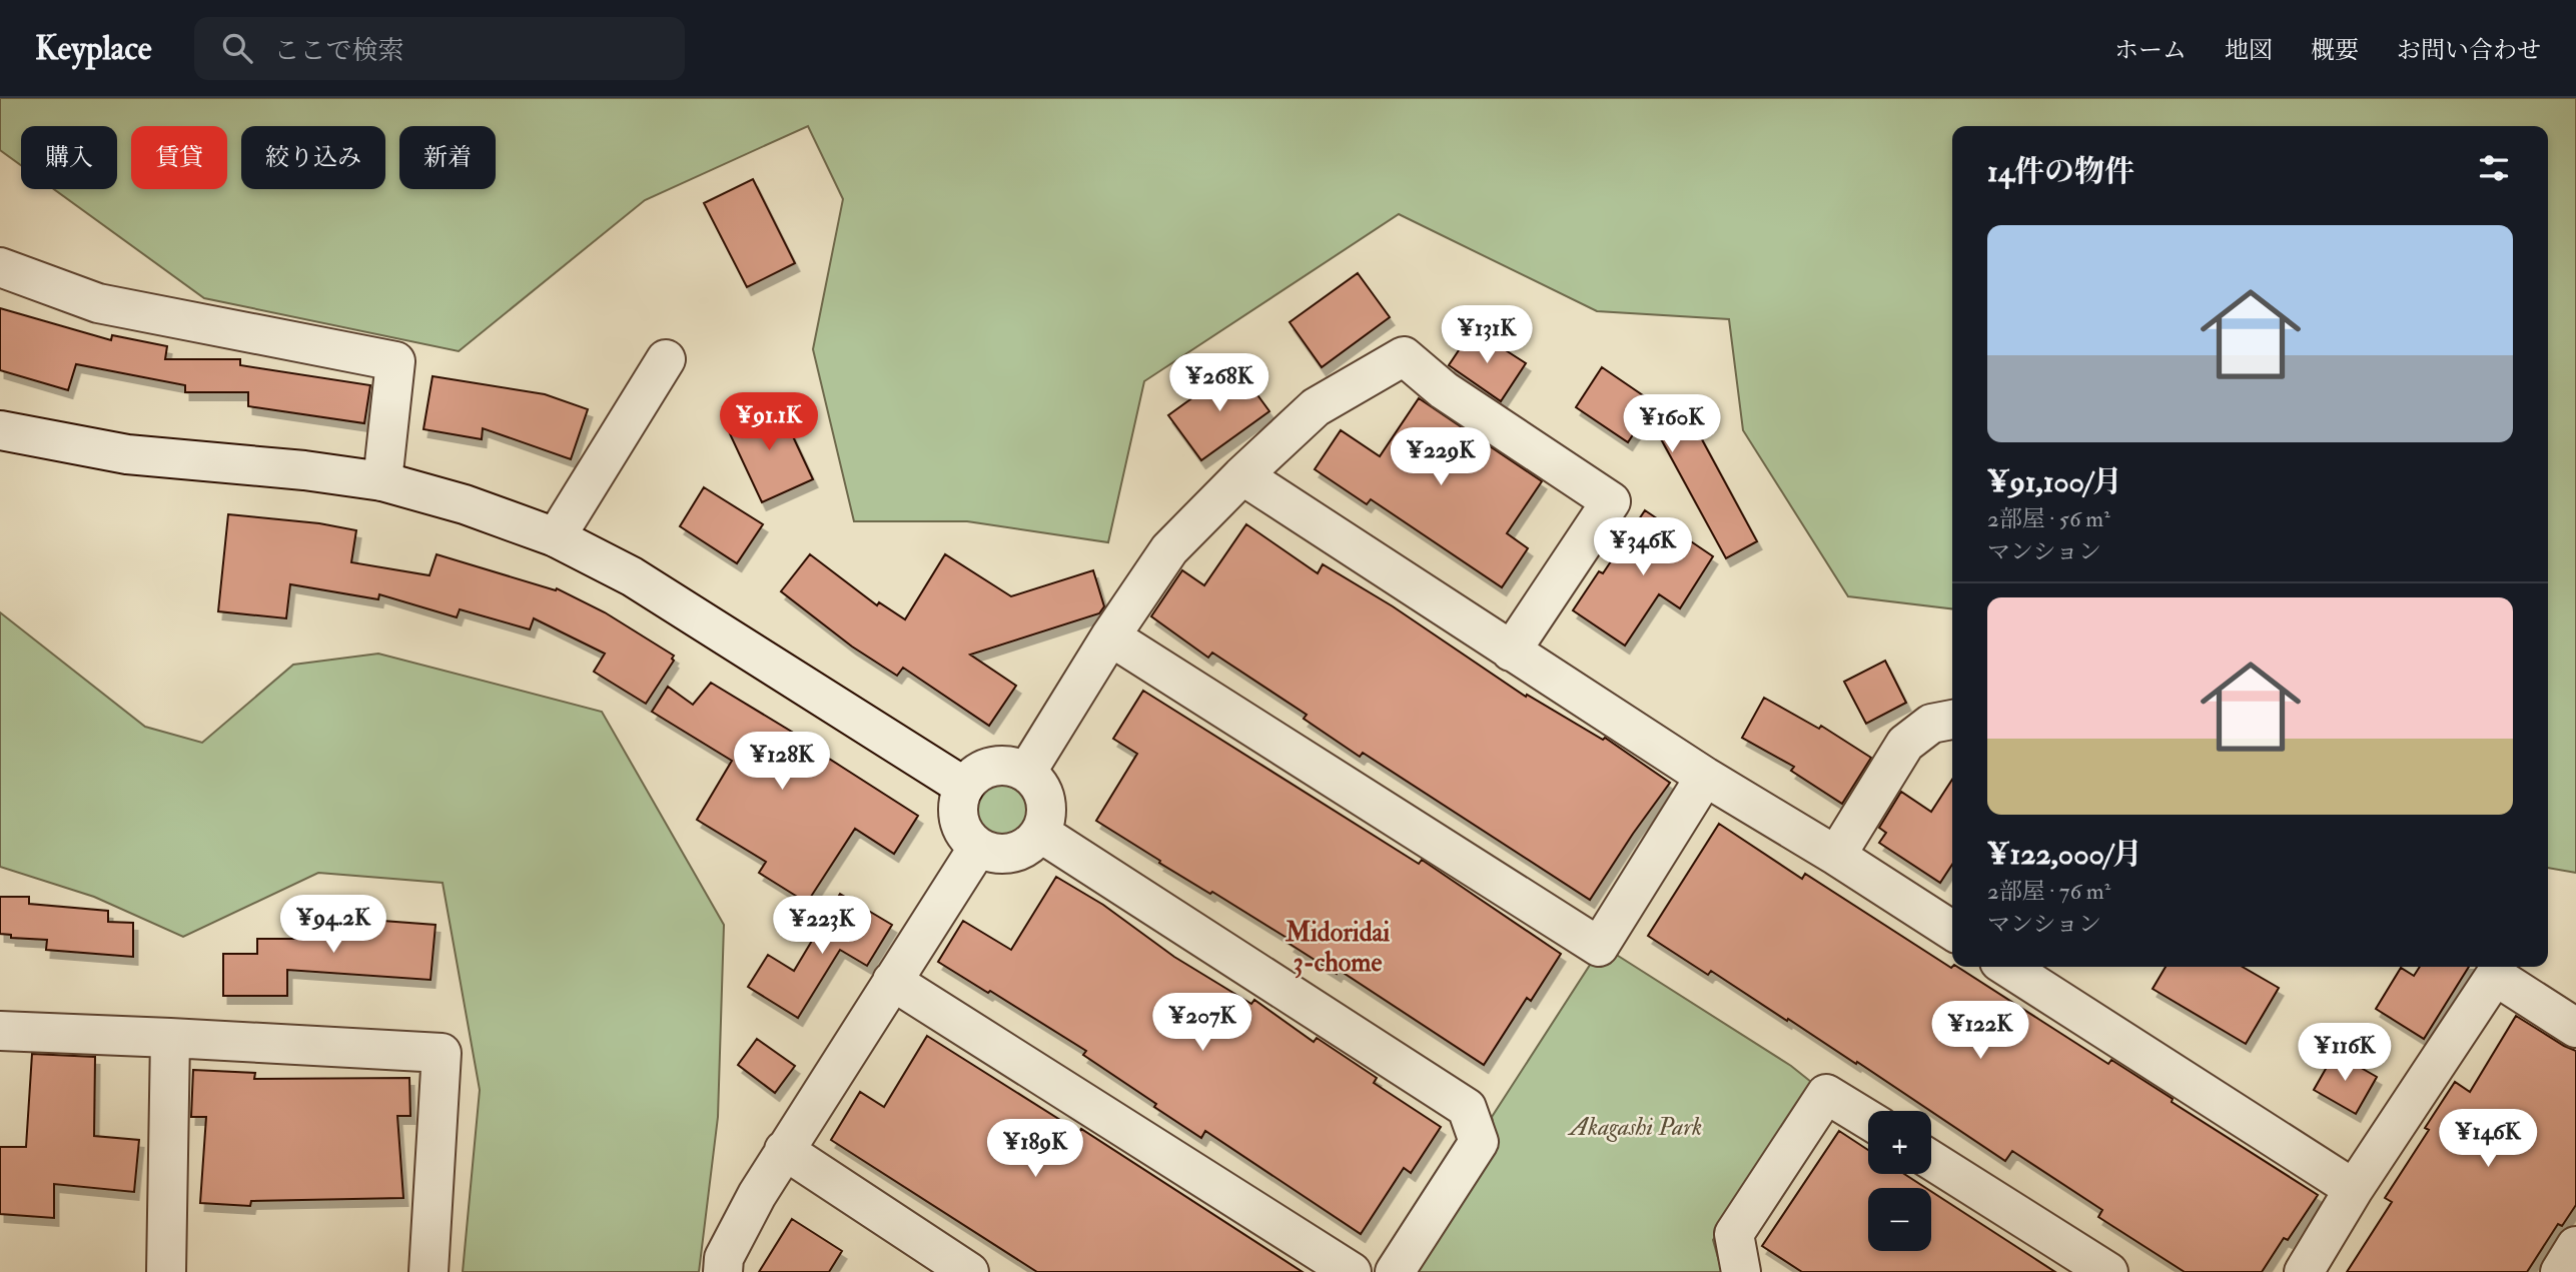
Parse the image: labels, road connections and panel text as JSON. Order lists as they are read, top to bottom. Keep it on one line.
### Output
{"districts":["Midoridai 3-chome"],"parks":["Akagashi Park"],"page":{"header":"Keyplace","search":"ここで検索","nav":["ホーム","地図","概要","お問い合わせ"],"chip":["購入","賃貸","絞り込み","新着"],"heading":"14件の物件","list":[{"name":"¥91,100/月","note":"2部屋 · 56 m² · マンション"},{"name":"¥122,000/月","note":"2部屋 · 76 m² · マンション"}],"price":["¥131K","¥268K","¥91.1K","¥160K","¥229K","¥346K","¥128K","¥94.2K","¥223K","¥207K","¥122K","¥116K","¥146K","¥189K"],"map_buttons":["+","−"]}}
